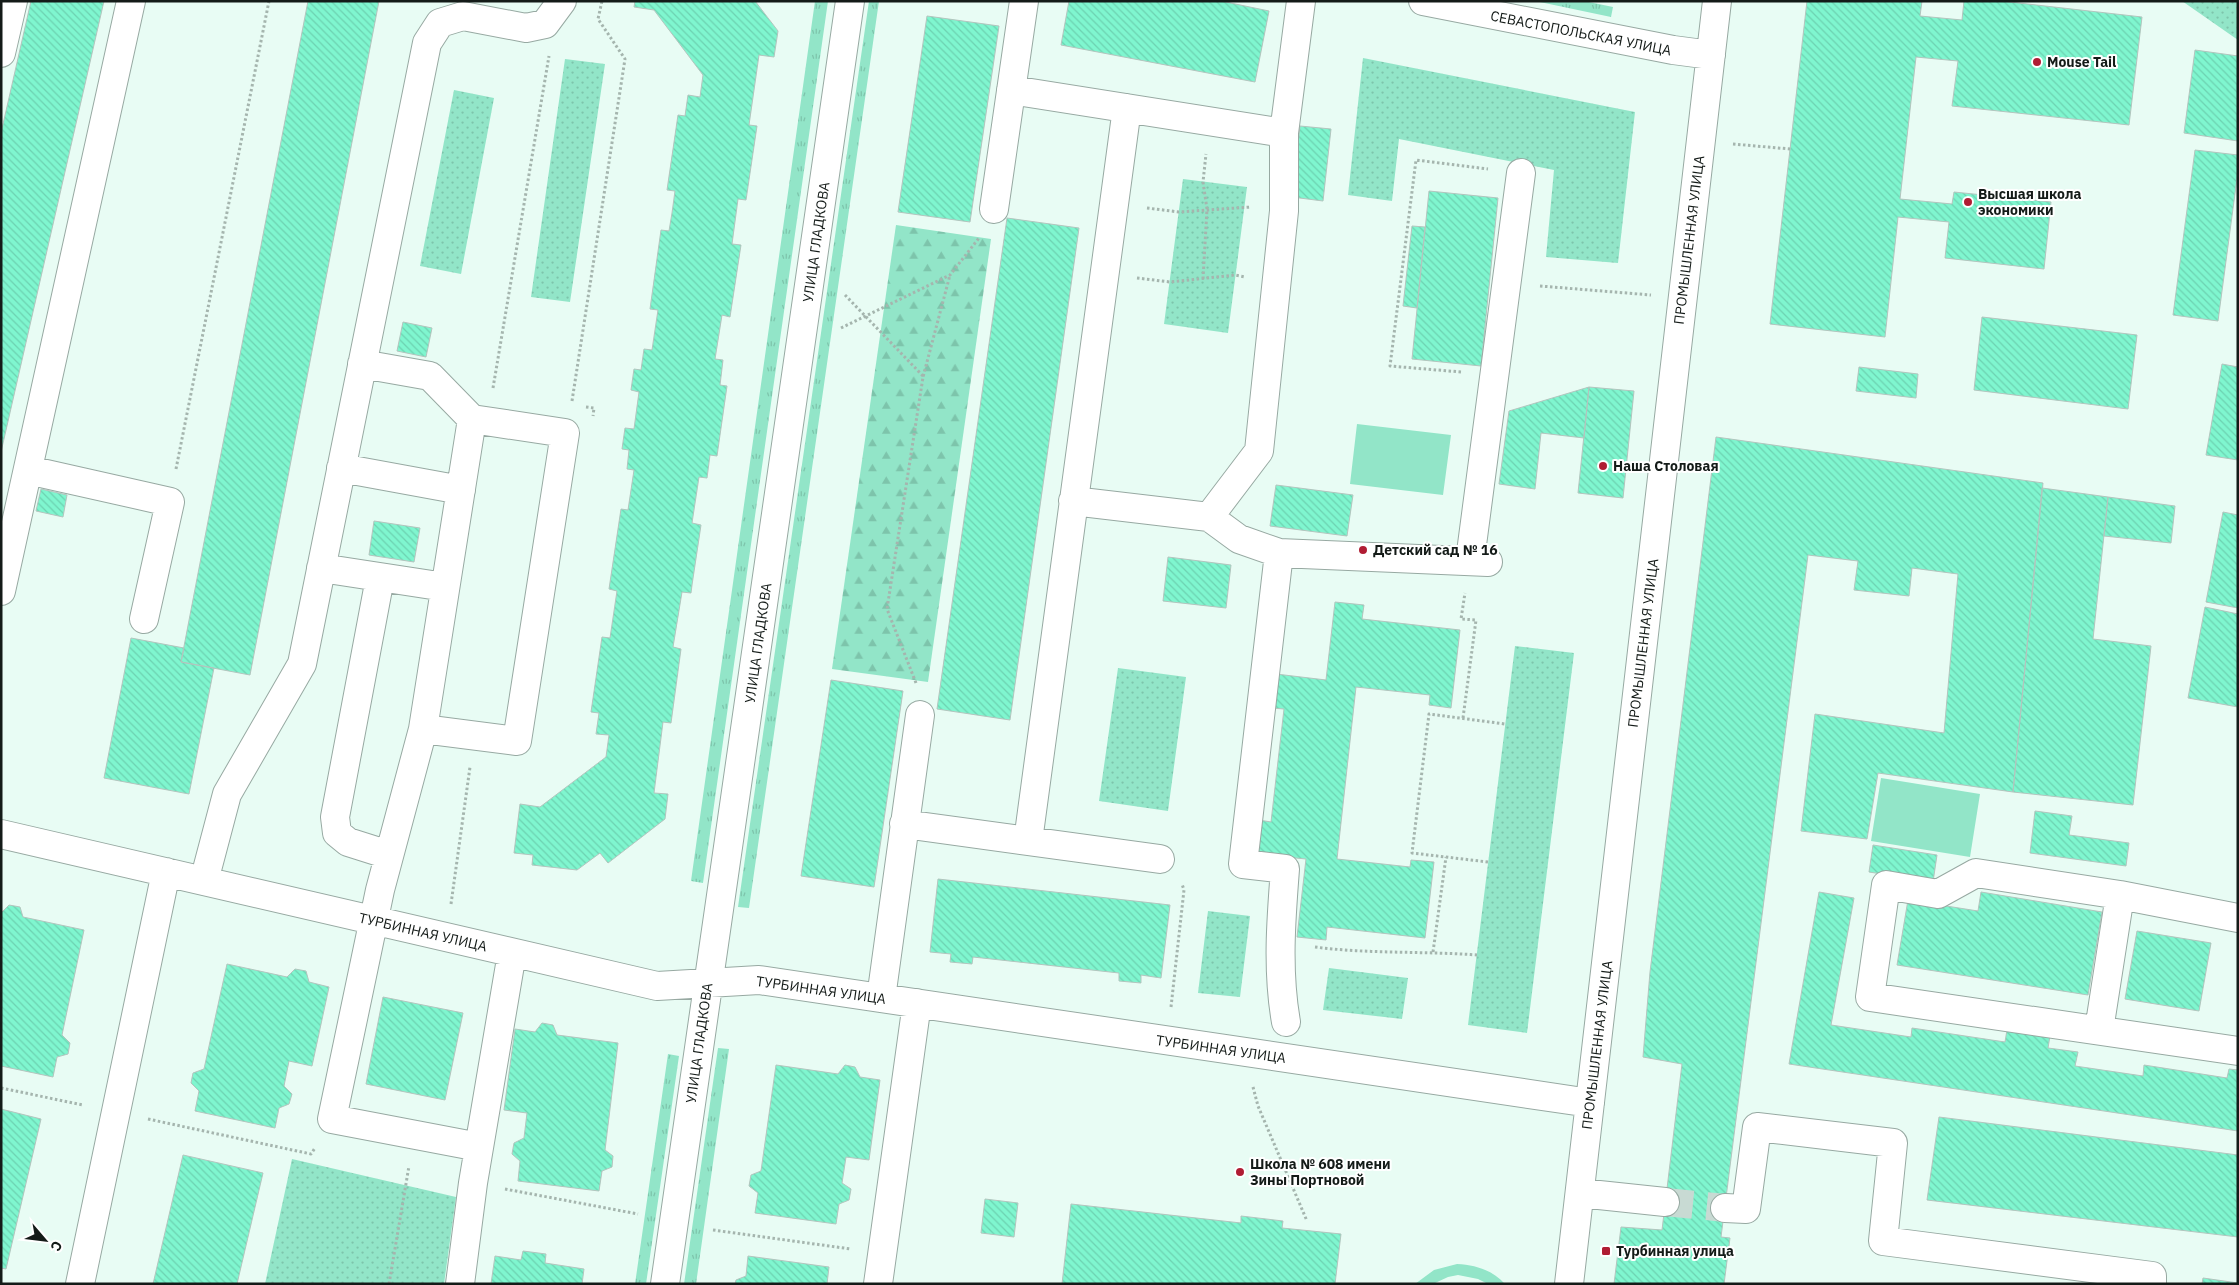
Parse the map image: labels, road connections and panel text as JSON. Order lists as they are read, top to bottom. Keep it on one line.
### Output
{"streets":{"street":["СЕВАСТОПОЛЬСКАЯ УЛИЦА","ПРОМЫШЛЕННАЯ УЛИЦА","УЛИЦА ГЛАДКОВА","ТУРБИННАЯ УЛИЦА"]},"crossings":[["СЕВАСТОПОЛЬСКАЯ УЛИЦА","ПРОМЫШЛЕННАЯ УЛИЦА"],["ПРОМЫШЛЕННАЯ УЛИЦА","ТУРБИННАЯ УЛИЦА"],["УЛИЦА ГЛАДКОВА","ТУРБИННАЯ УЛИЦА"]],"places":{"other":["Mouse Tail","Высшая школа экономики","Наша Столовая","Детский сад № 16","Школа № 608 имени Зины Портновой"],"transit":["Турбинная улица"]},"north":"bottom right"}
